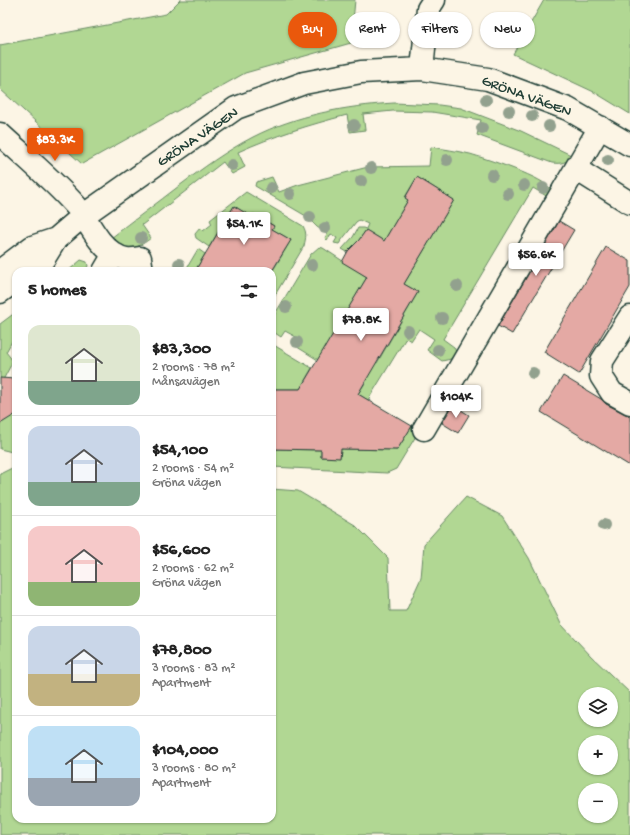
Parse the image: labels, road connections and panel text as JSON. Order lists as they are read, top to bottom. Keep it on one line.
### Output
{"streets":{"street":["GRÖNA VÄGEN"]},"page":{"chip":["Buy","Rent","Filters","New"],"price":["$83.3K","$54.1K","$56.6K","$78.8K","$104K"],"heading":"5 homes","list":[{"name":"$83,300","note":"2 rooms · 78 m² · Månsavägen"},{"name":"$54,100","note":"2 rooms · 54 m² · Gröna vägen"},{"name":"$56,600","note":"2 rooms · 62 m² · Gröna vägen"},{"name":"$78,800","note":"3 rooms · 83 m² · Apartment"},{"name":"$104,000","note":"3 rooms · 80 m² · Apartment"}],"map_buttons":["+","−"]}}
